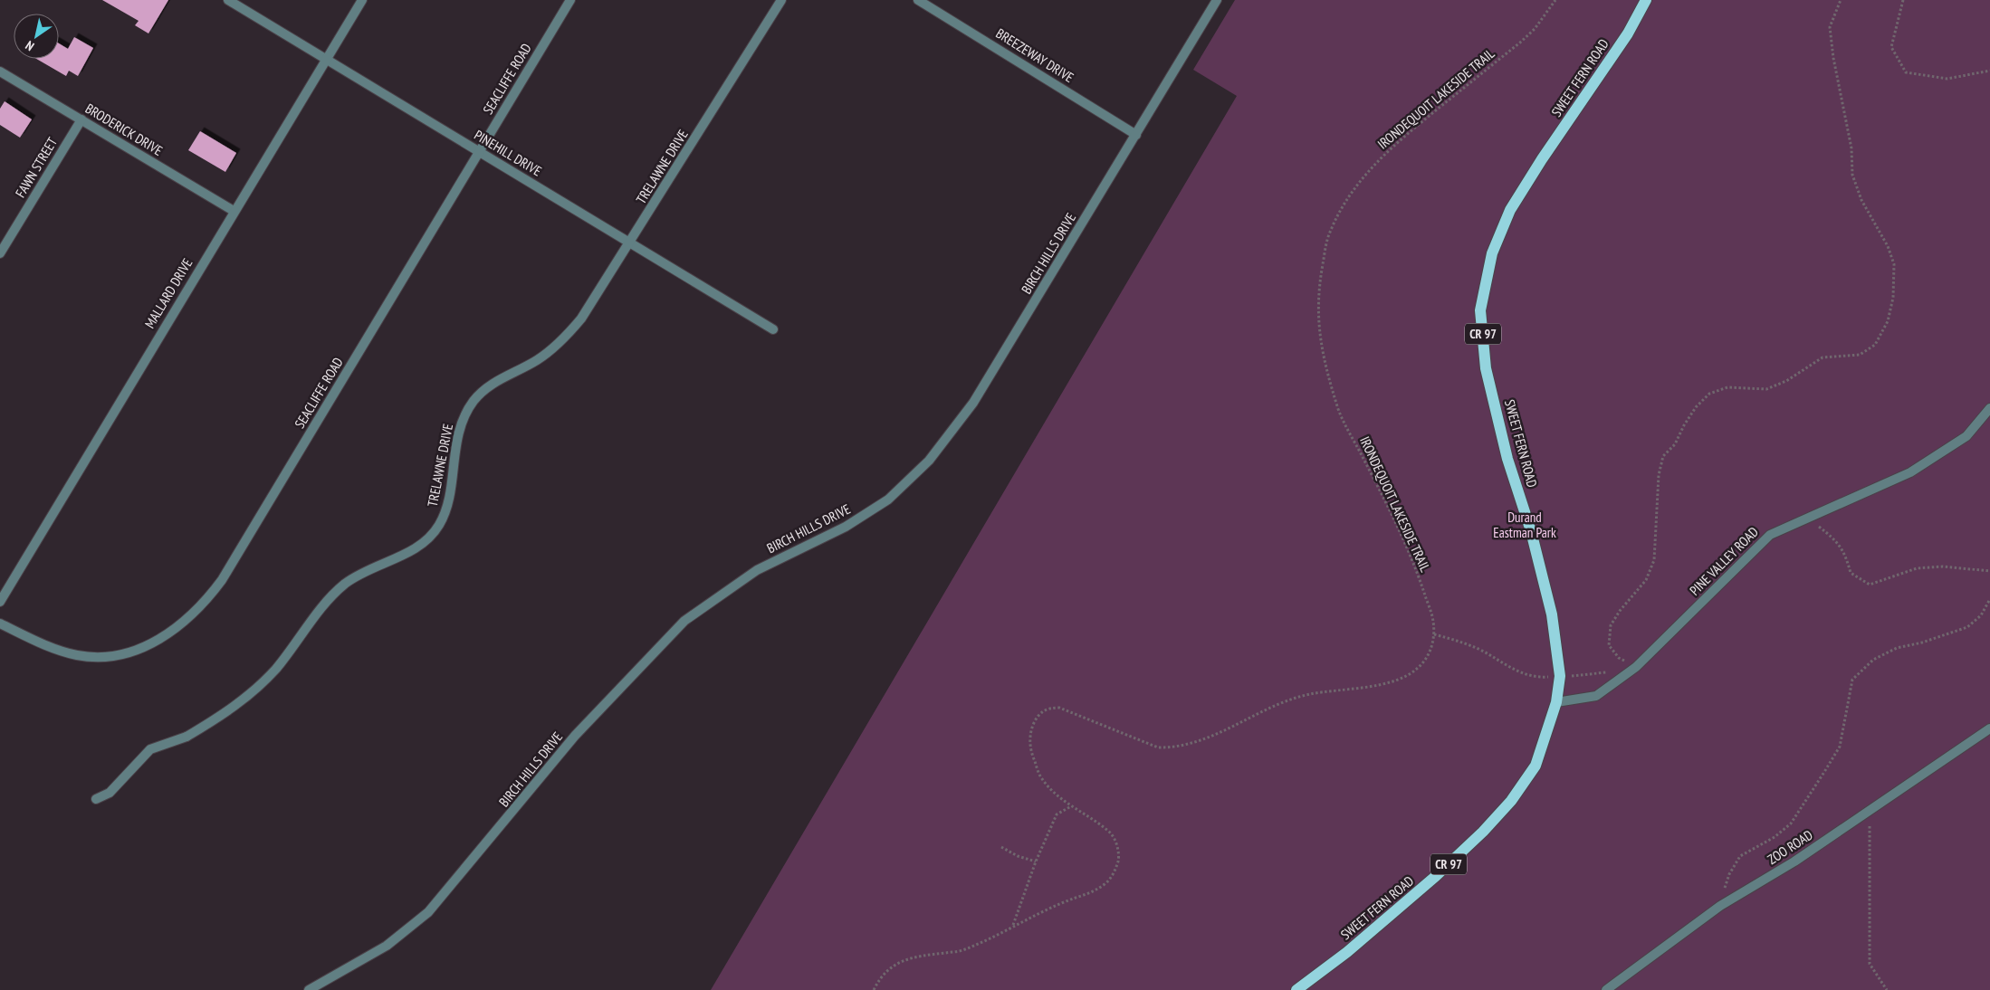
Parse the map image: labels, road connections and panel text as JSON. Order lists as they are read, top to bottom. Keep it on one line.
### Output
{"streets":{"main road":["SWEET FERN ROAD","CR 97"],"street":["BREEZEWAY DRIVE","SEACLIFFE ROAD","BRODERICK DRIVE","PINEHILL DRIVE","TRELAWNE DRIVE","FAWN STREET","BIRCH HILLS DRIVE","MALLARD DRIVE","PINE VALLEY ROAD","ZOO ROAD"],"path":["IRONDEQUOIT LAKESIDE TRAIL"]},"crossings":[["BREEZEWAY DRIVE","BIRCH HILLS DRIVE"],["SWEET FERN ROAD","PINE VALLEY ROAD"],["SEACLIFFE ROAD","PINEHILL DRIVE"],["BRODERICK DRIVE","FAWN STREET"],["BRODERICK DRIVE","MALLARD DRIVE"],["PINEHILL DRIVE","TRELAWNE DRIVE"],["PINEHILL DRIVE","MALLARD DRIVE"]],"parks":["Durand Eastman Park"],"north":"bottom left"}
